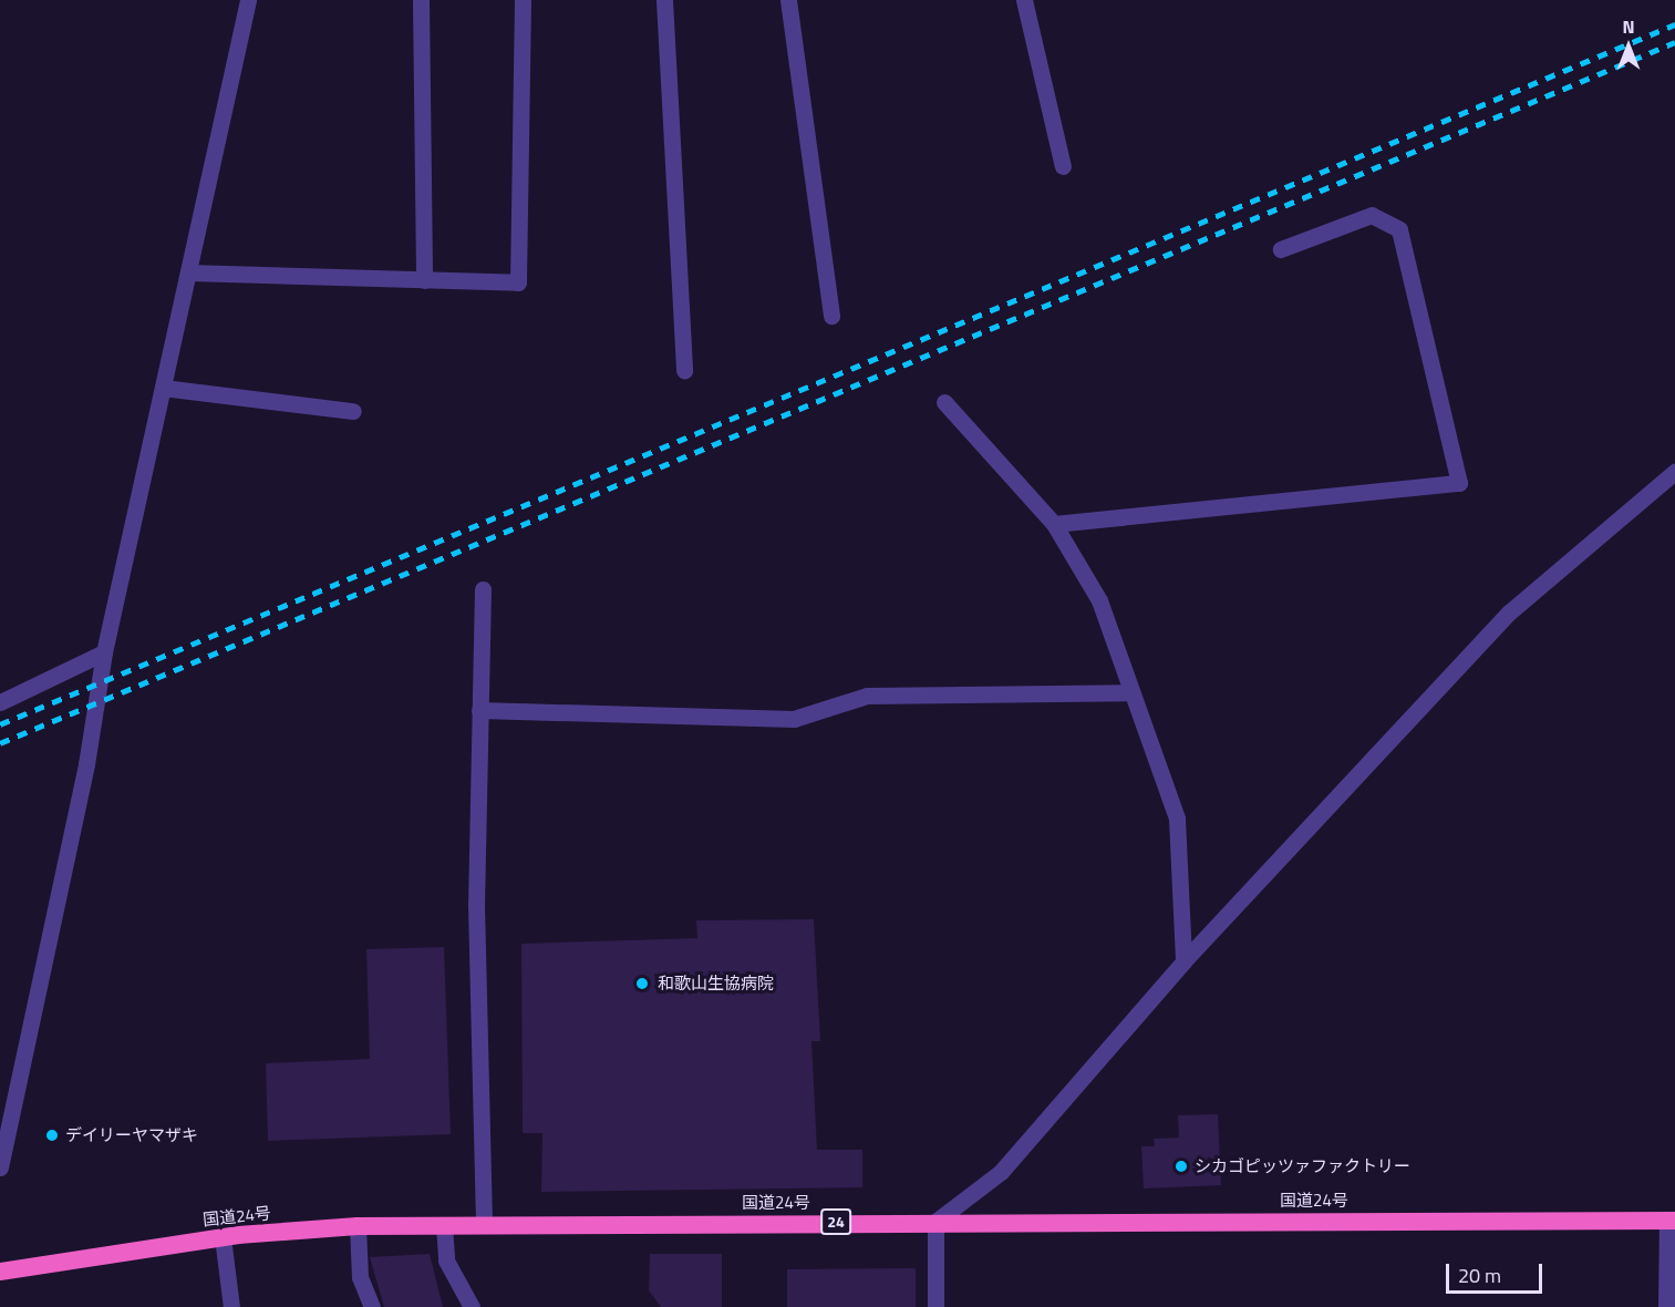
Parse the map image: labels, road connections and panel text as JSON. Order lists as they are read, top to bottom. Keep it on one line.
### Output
{"streets":{"highway":["国道24号","24"]},"places":["和歌山生協病院","デイリーヤマザキ","シカゴピッツァファクトリー"],"scale_bar":"20 m","north":"top"}
